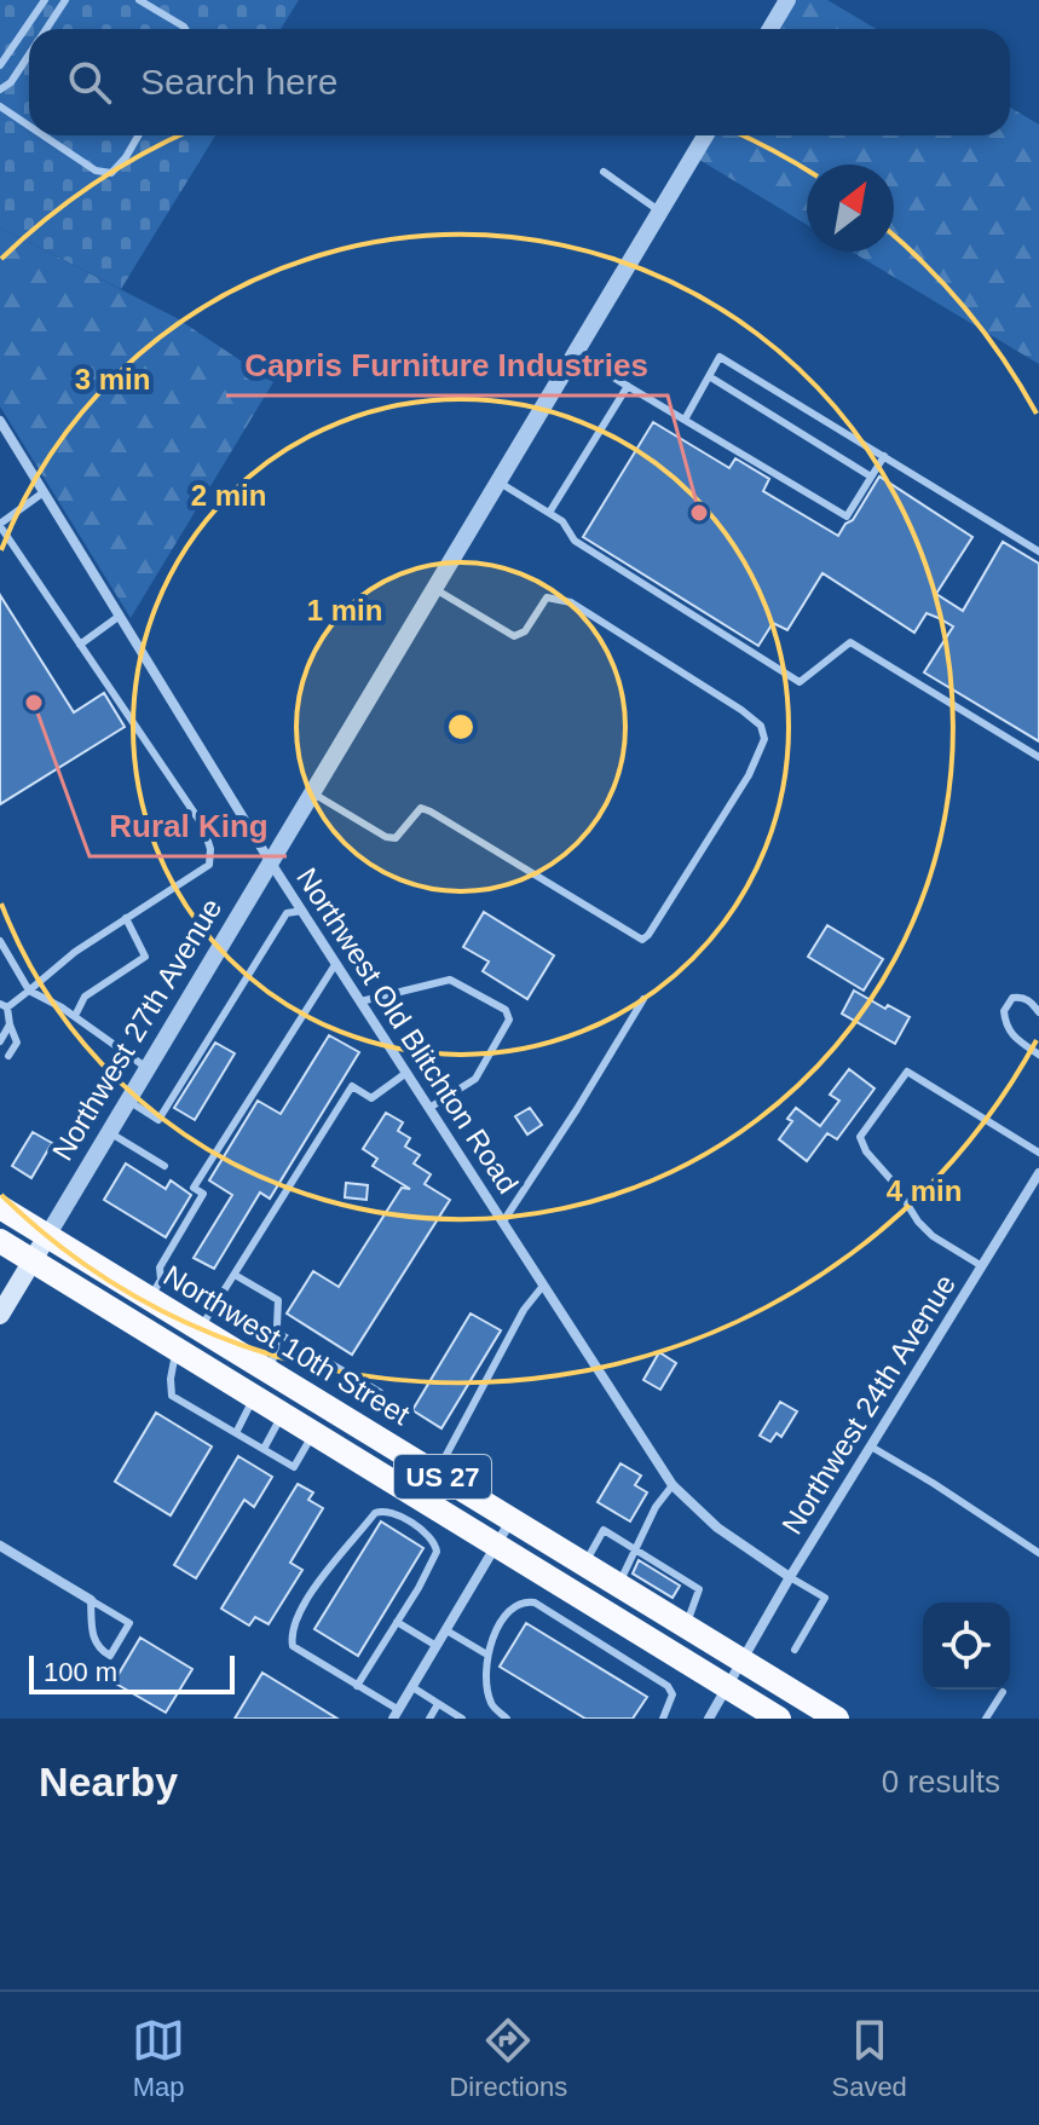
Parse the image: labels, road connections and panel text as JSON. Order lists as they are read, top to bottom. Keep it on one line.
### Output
{"streets":{"highway":["Northwest 10th Street","US 27"],"main road":["Northwest 27th Avenue"],"street":["Northwest Old Blitchton Road","Northwest 24th Avenue"]},"crossings":[["Northwest 27th Avenue","Northwest Old Blitchton Road"],["Northwest 27th Avenue","Northwest 10th Street"],["Northwest Old Blitchton Road","Northwest 24th Avenue"],["Northwest 10th Street","Northwest 24th Avenue"]],"places":["Capris Furniture Industries","Rural King"],"scale_bar":"100 m","north":"top right","page":{"search":"Search here","scale":"100 m","heading":["Nearby","0 results"],"nav":["Map","Directions","Saved"]},"rings":["3 min","2 min","1 min","4 min"]}
